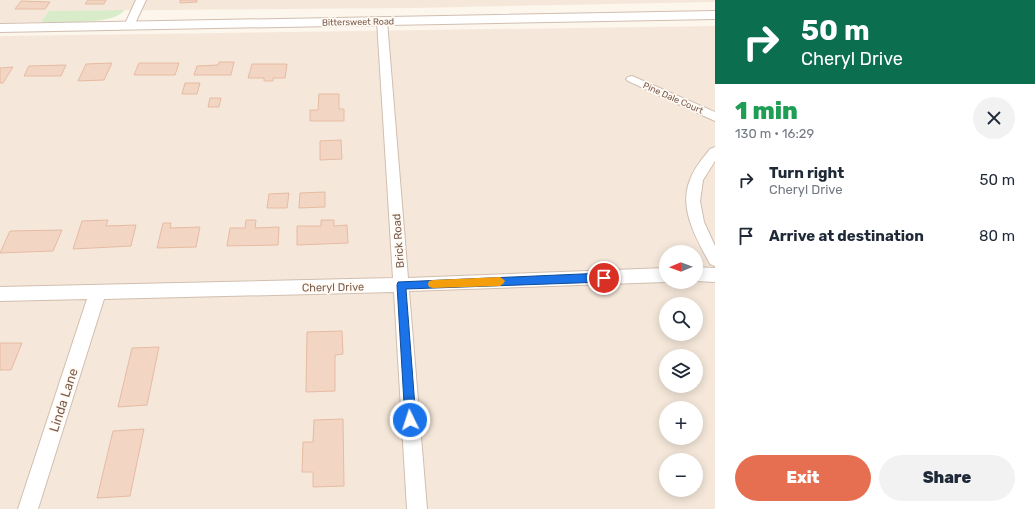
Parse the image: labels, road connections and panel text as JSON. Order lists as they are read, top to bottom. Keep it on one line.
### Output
{"streets":{"street":["Bittersweet Road","Pine Dale Court","Brick Road","Cheryl Drive","Linda Lane"]},"crossings":[["Bittersweet Road","Brick Road"],["Brick Road","Cheryl Drive"],["Cheryl Drive","Linda Lane"]],"north":"left","page":{"turn":["50 m","Cheryl Drive"],"heading":["1 min","130 m · 16:29"],"list":[{"name":"Turn right","note":"Cheryl Drive","value":"50 m"},{"name":"Arrive at destination","value":"80 m"}],"map_buttons":["+","−"],"buttons":["Exit","Share"]}}
